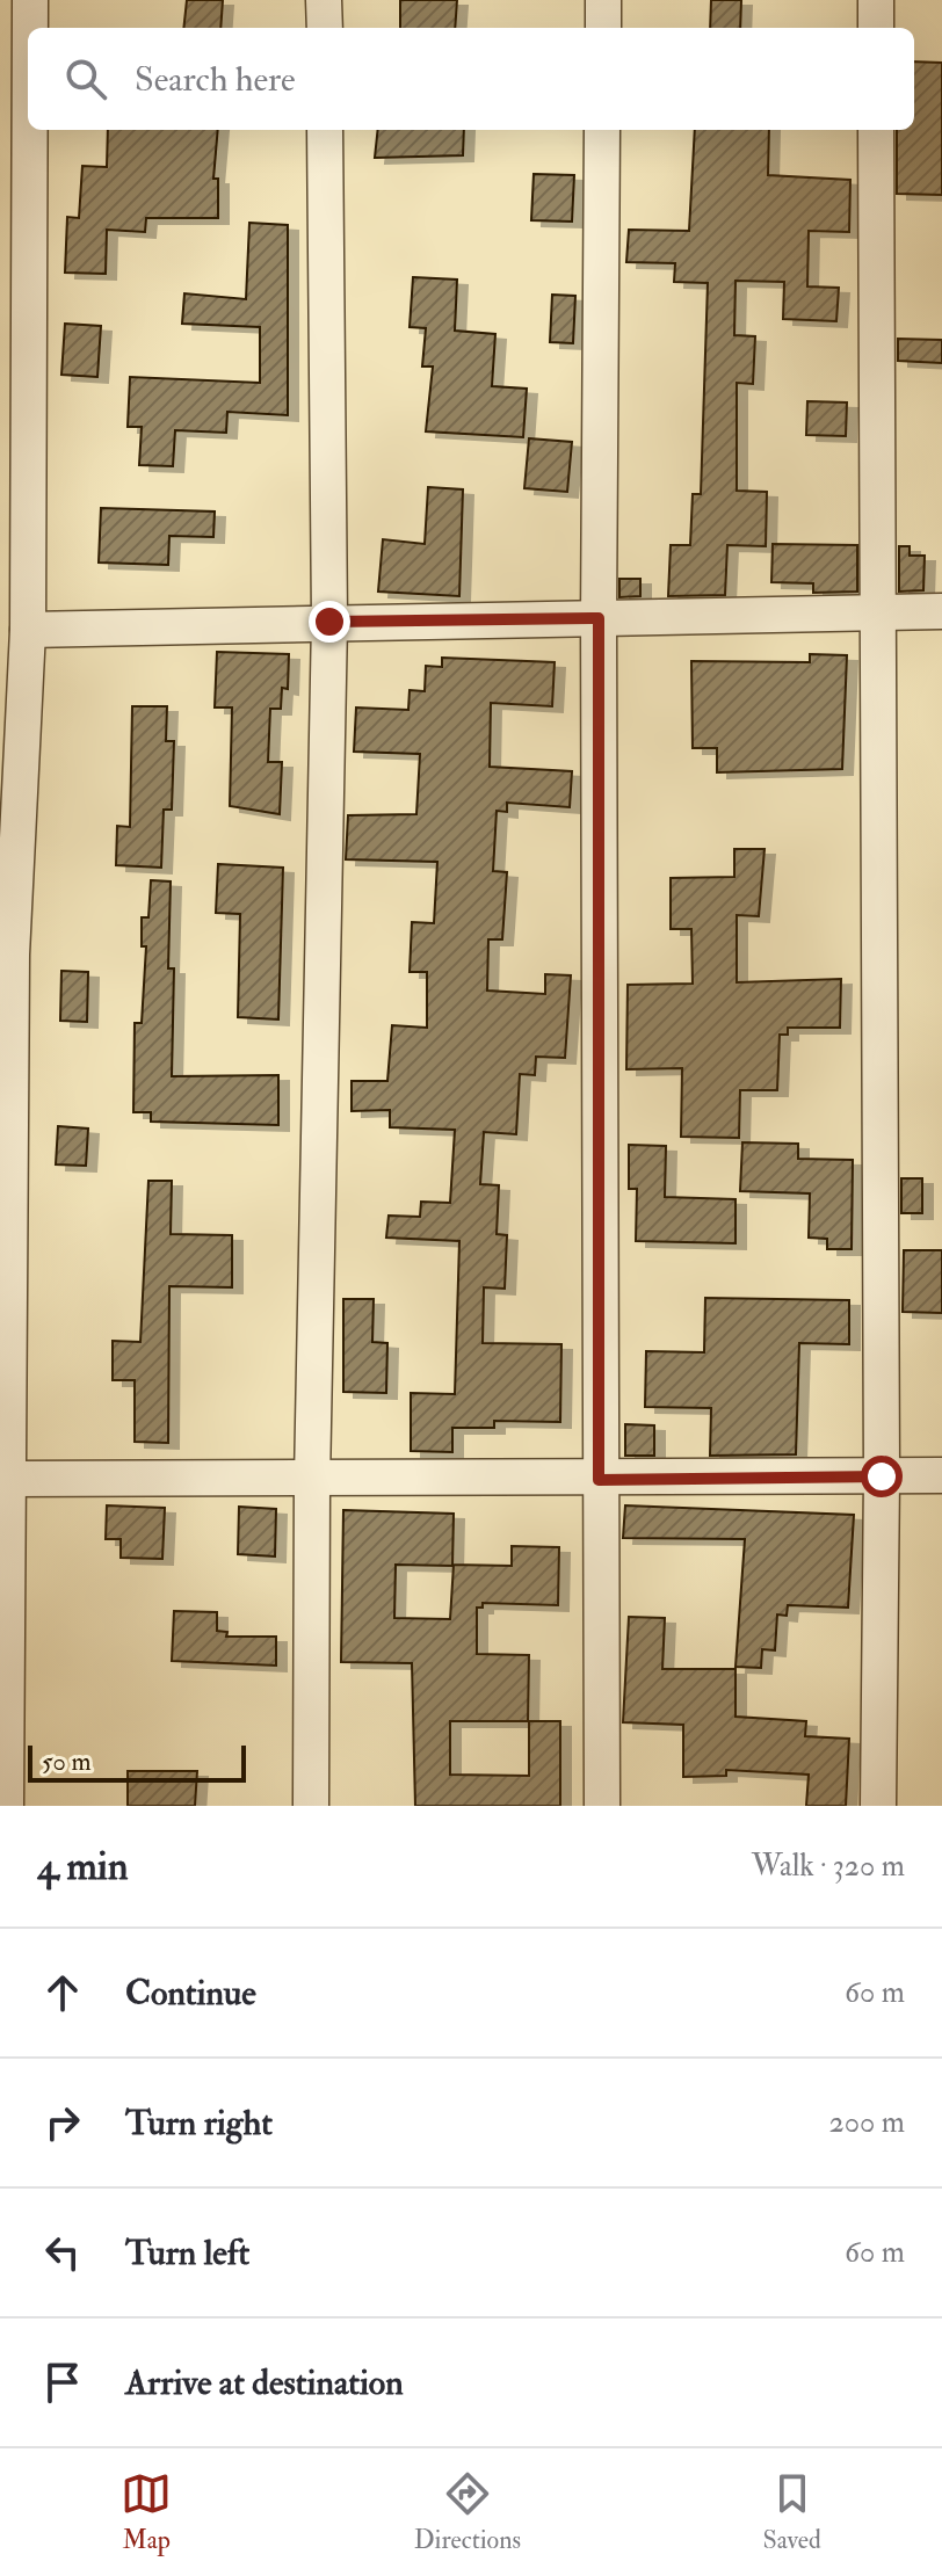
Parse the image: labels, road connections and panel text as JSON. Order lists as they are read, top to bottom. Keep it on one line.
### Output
{"scale_bar":"50 m","page":{"search":"Search here","scale":"50 m","heading":["4 min","Walk · 320 m"],"list":[["Continue","60 m"],["Turn right","200 m"],["Turn left","60 m"],"Arrive at destination"],"nav":["Map","Directions","Saved"]}}
